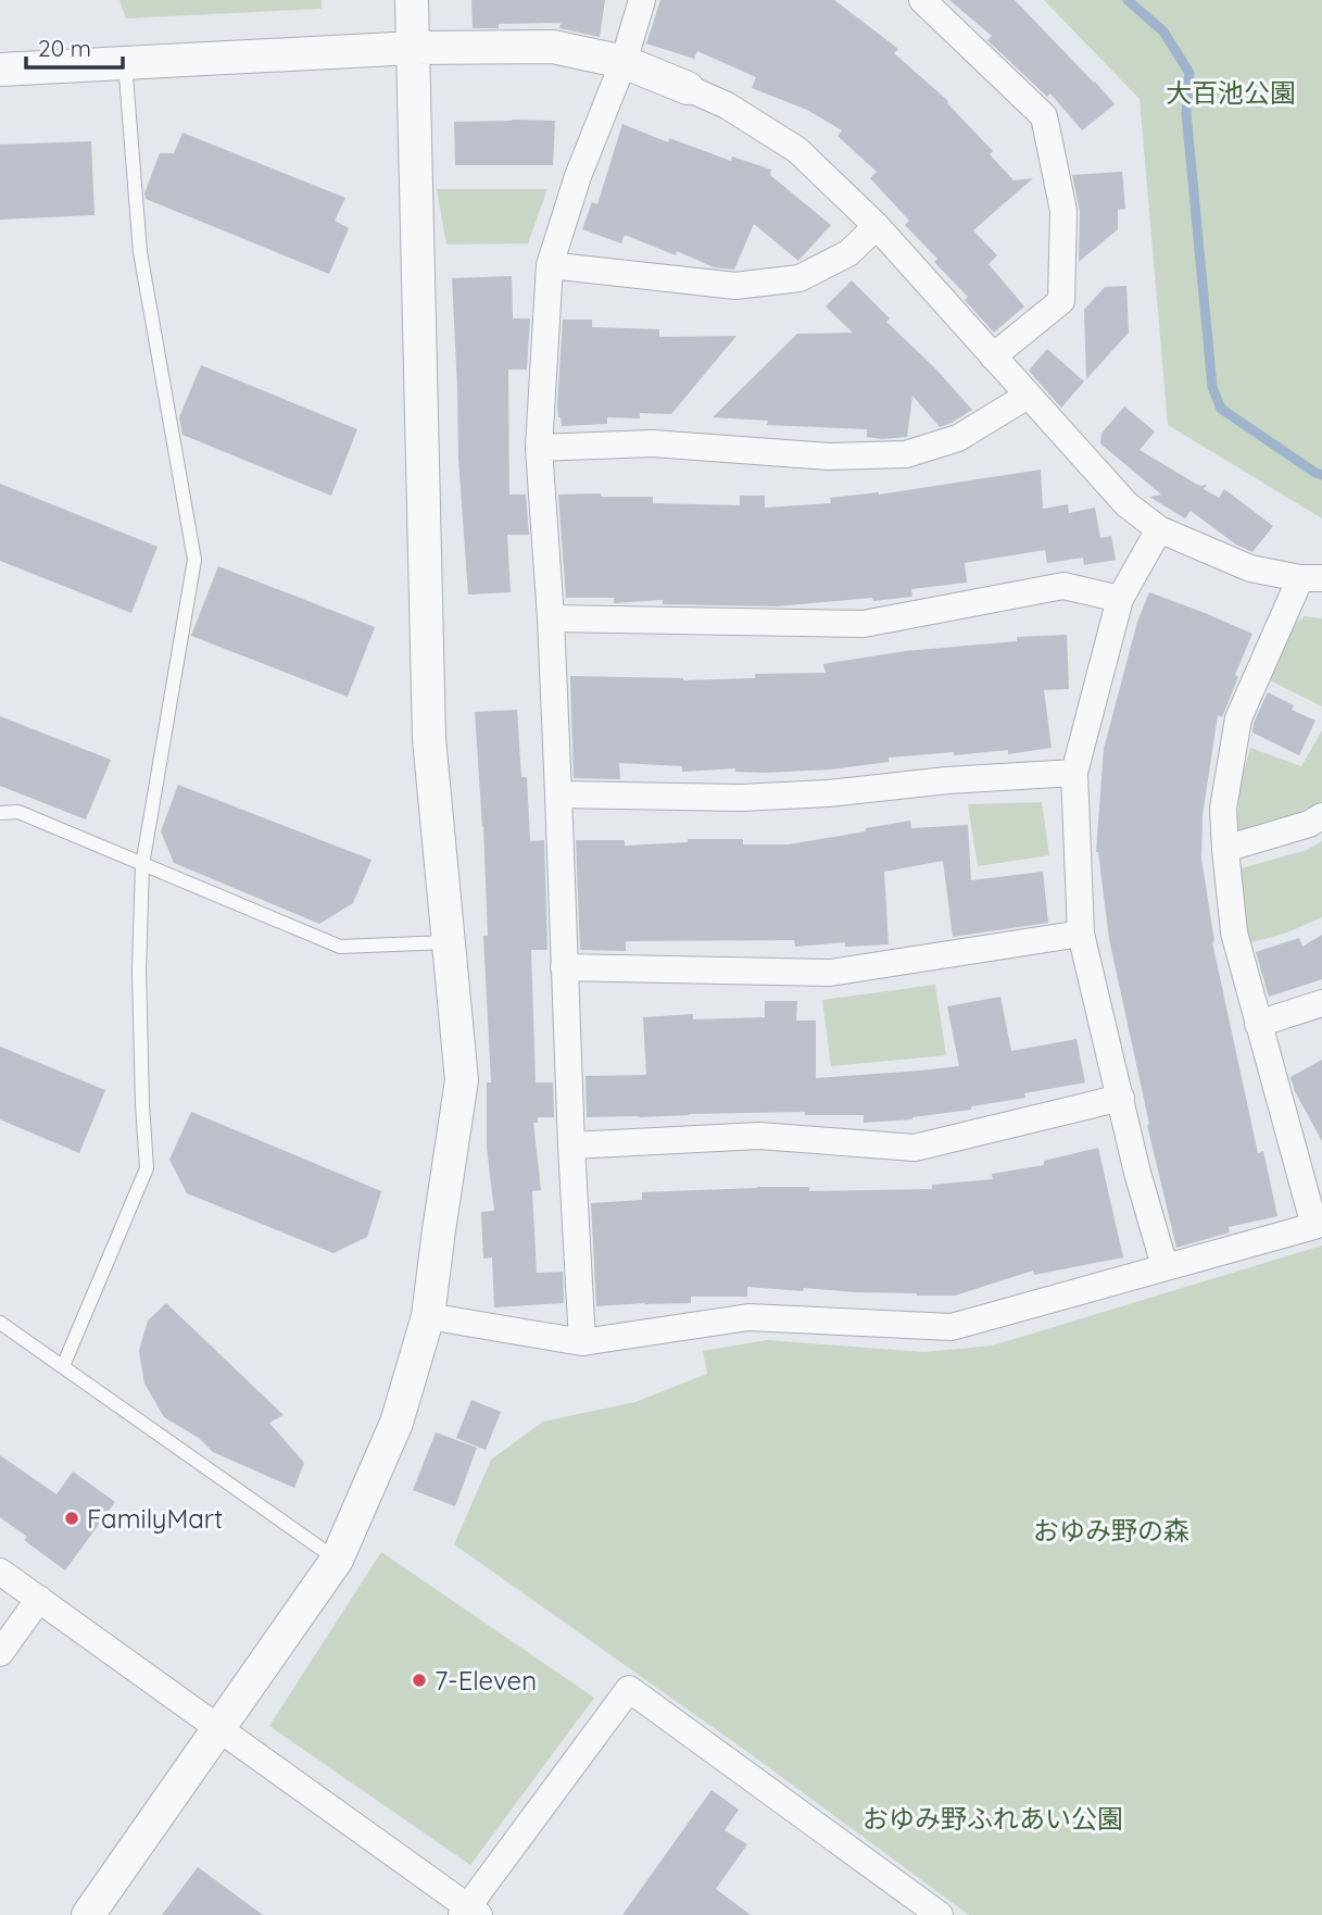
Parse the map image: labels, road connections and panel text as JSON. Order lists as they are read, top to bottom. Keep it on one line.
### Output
{"parks":["大百池公園","おゆみ野の森","おゆみ野ふれあい公園"],"places":["FamilyMart","7-Eleven"],"scale_bar":"20 m"}
